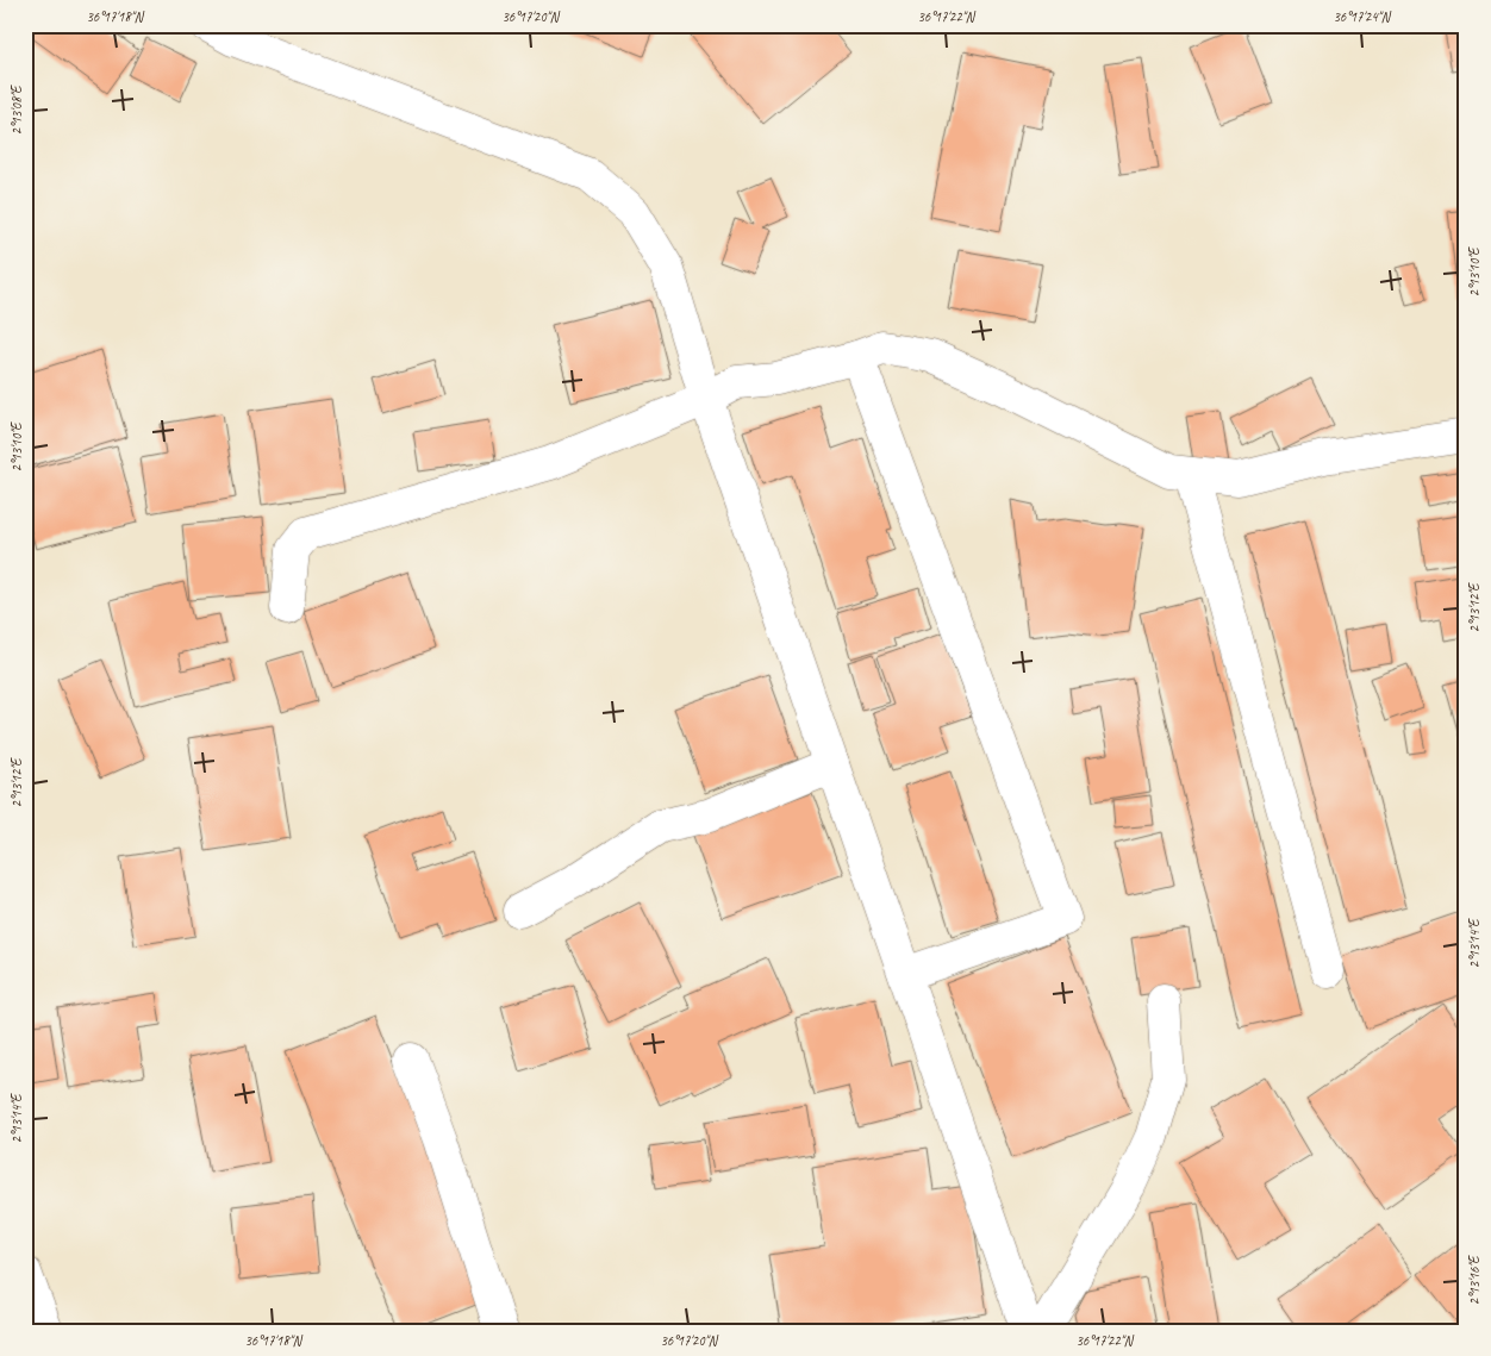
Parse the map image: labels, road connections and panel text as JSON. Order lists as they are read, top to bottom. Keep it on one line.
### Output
{"coordinates":["36°17'18\"N","36°17'20\"N","36°17'22\"N","36°17'24\"N","2°13'08\"E","2°13'10\"E","2°13'12\"E","2°13'14\"E","2°13'16\"E"]}
